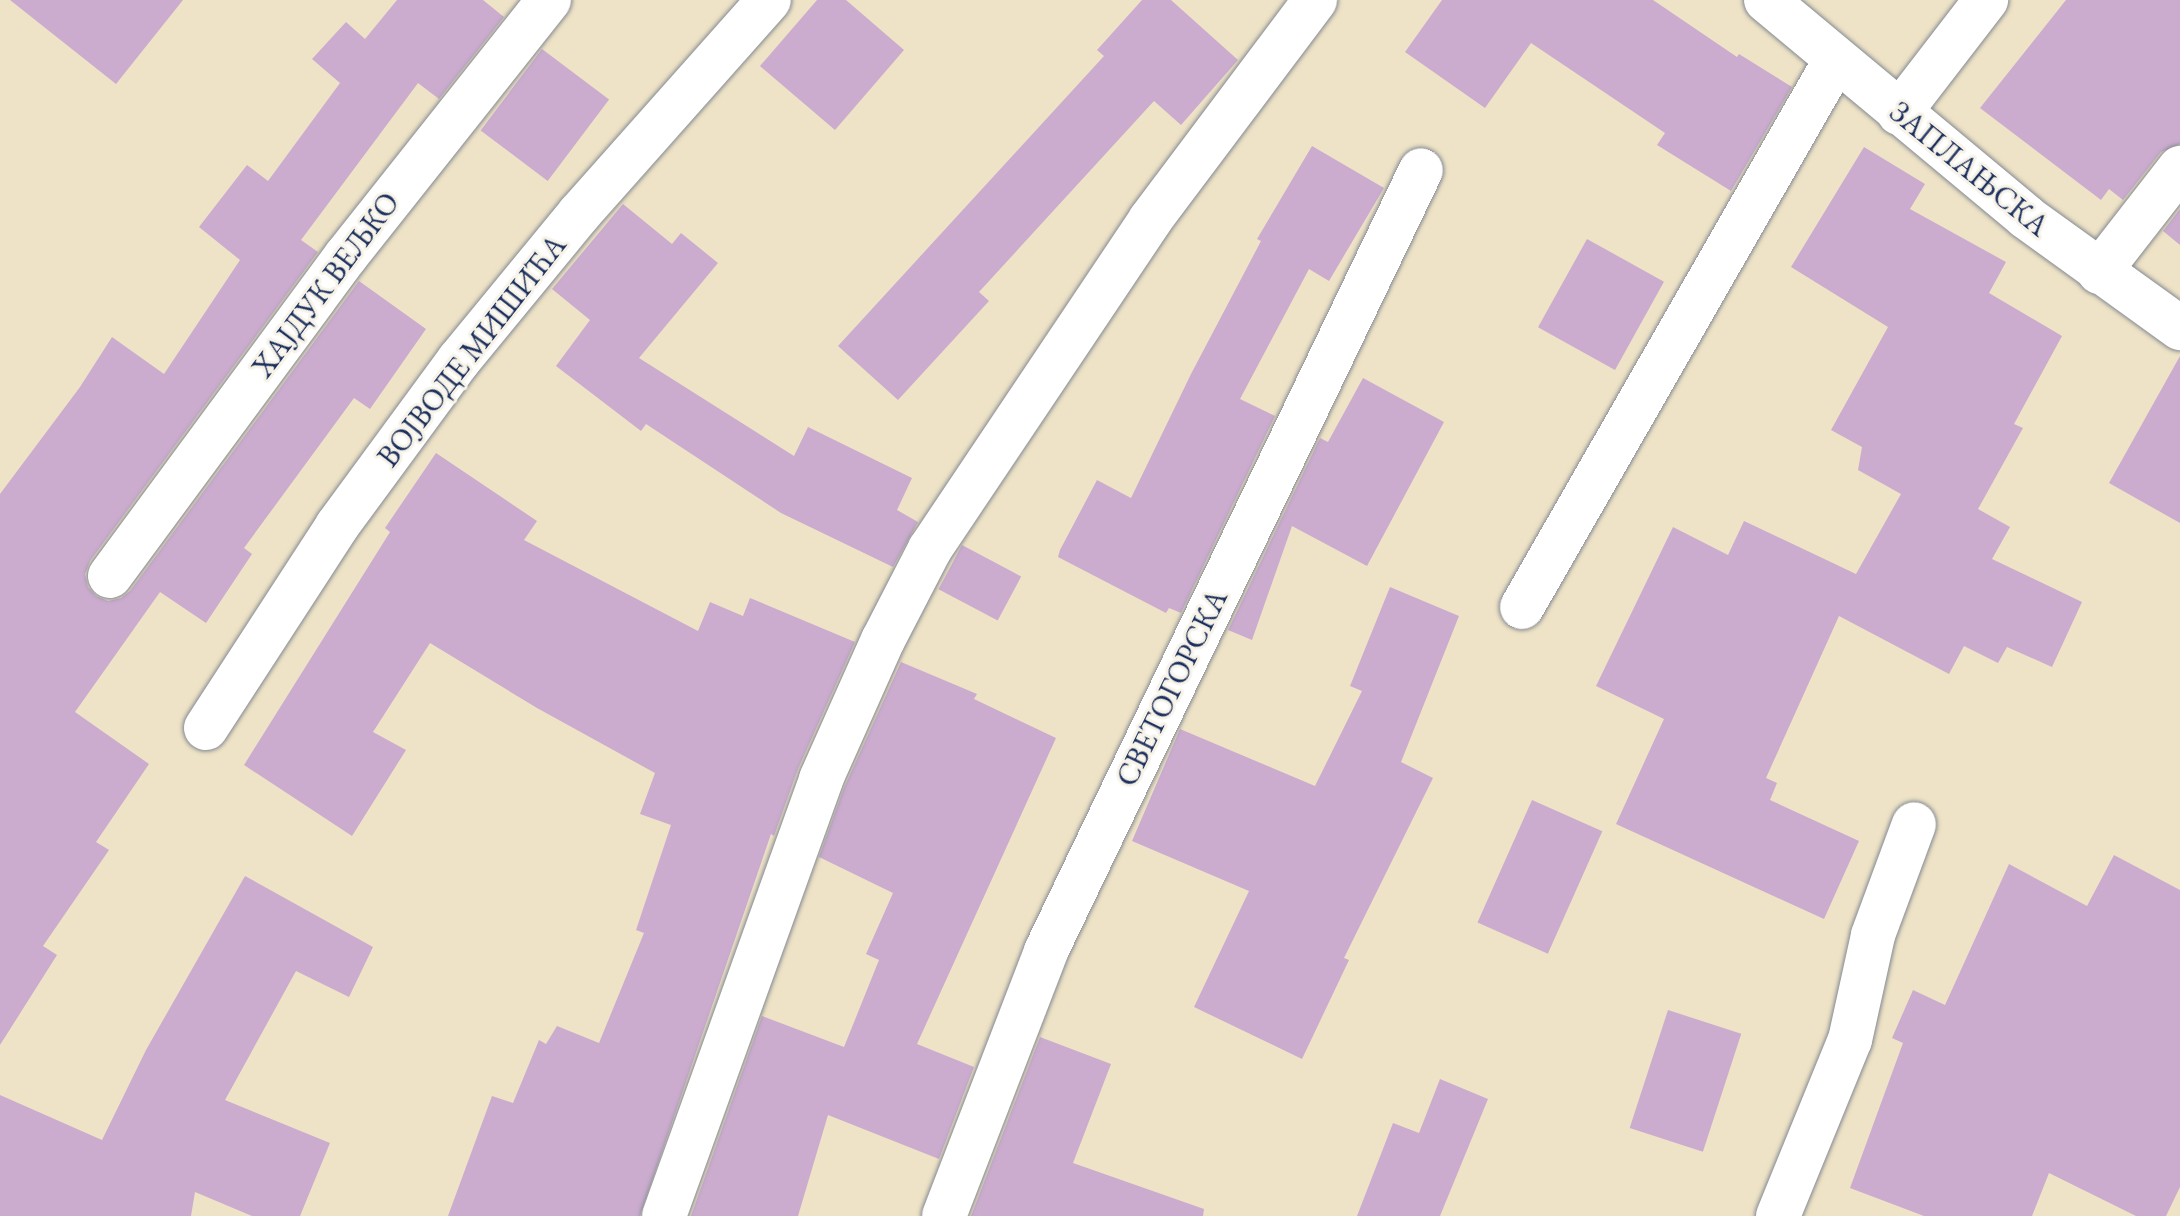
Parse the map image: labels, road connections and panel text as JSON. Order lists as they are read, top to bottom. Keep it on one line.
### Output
{"streets":{"street":["ЗАПЛАЊСКА","ХАЈДУК ВЕЉКО","ВОЈВОДЕ МИШИЋА","СВЕТОГОРСКА"]}}
